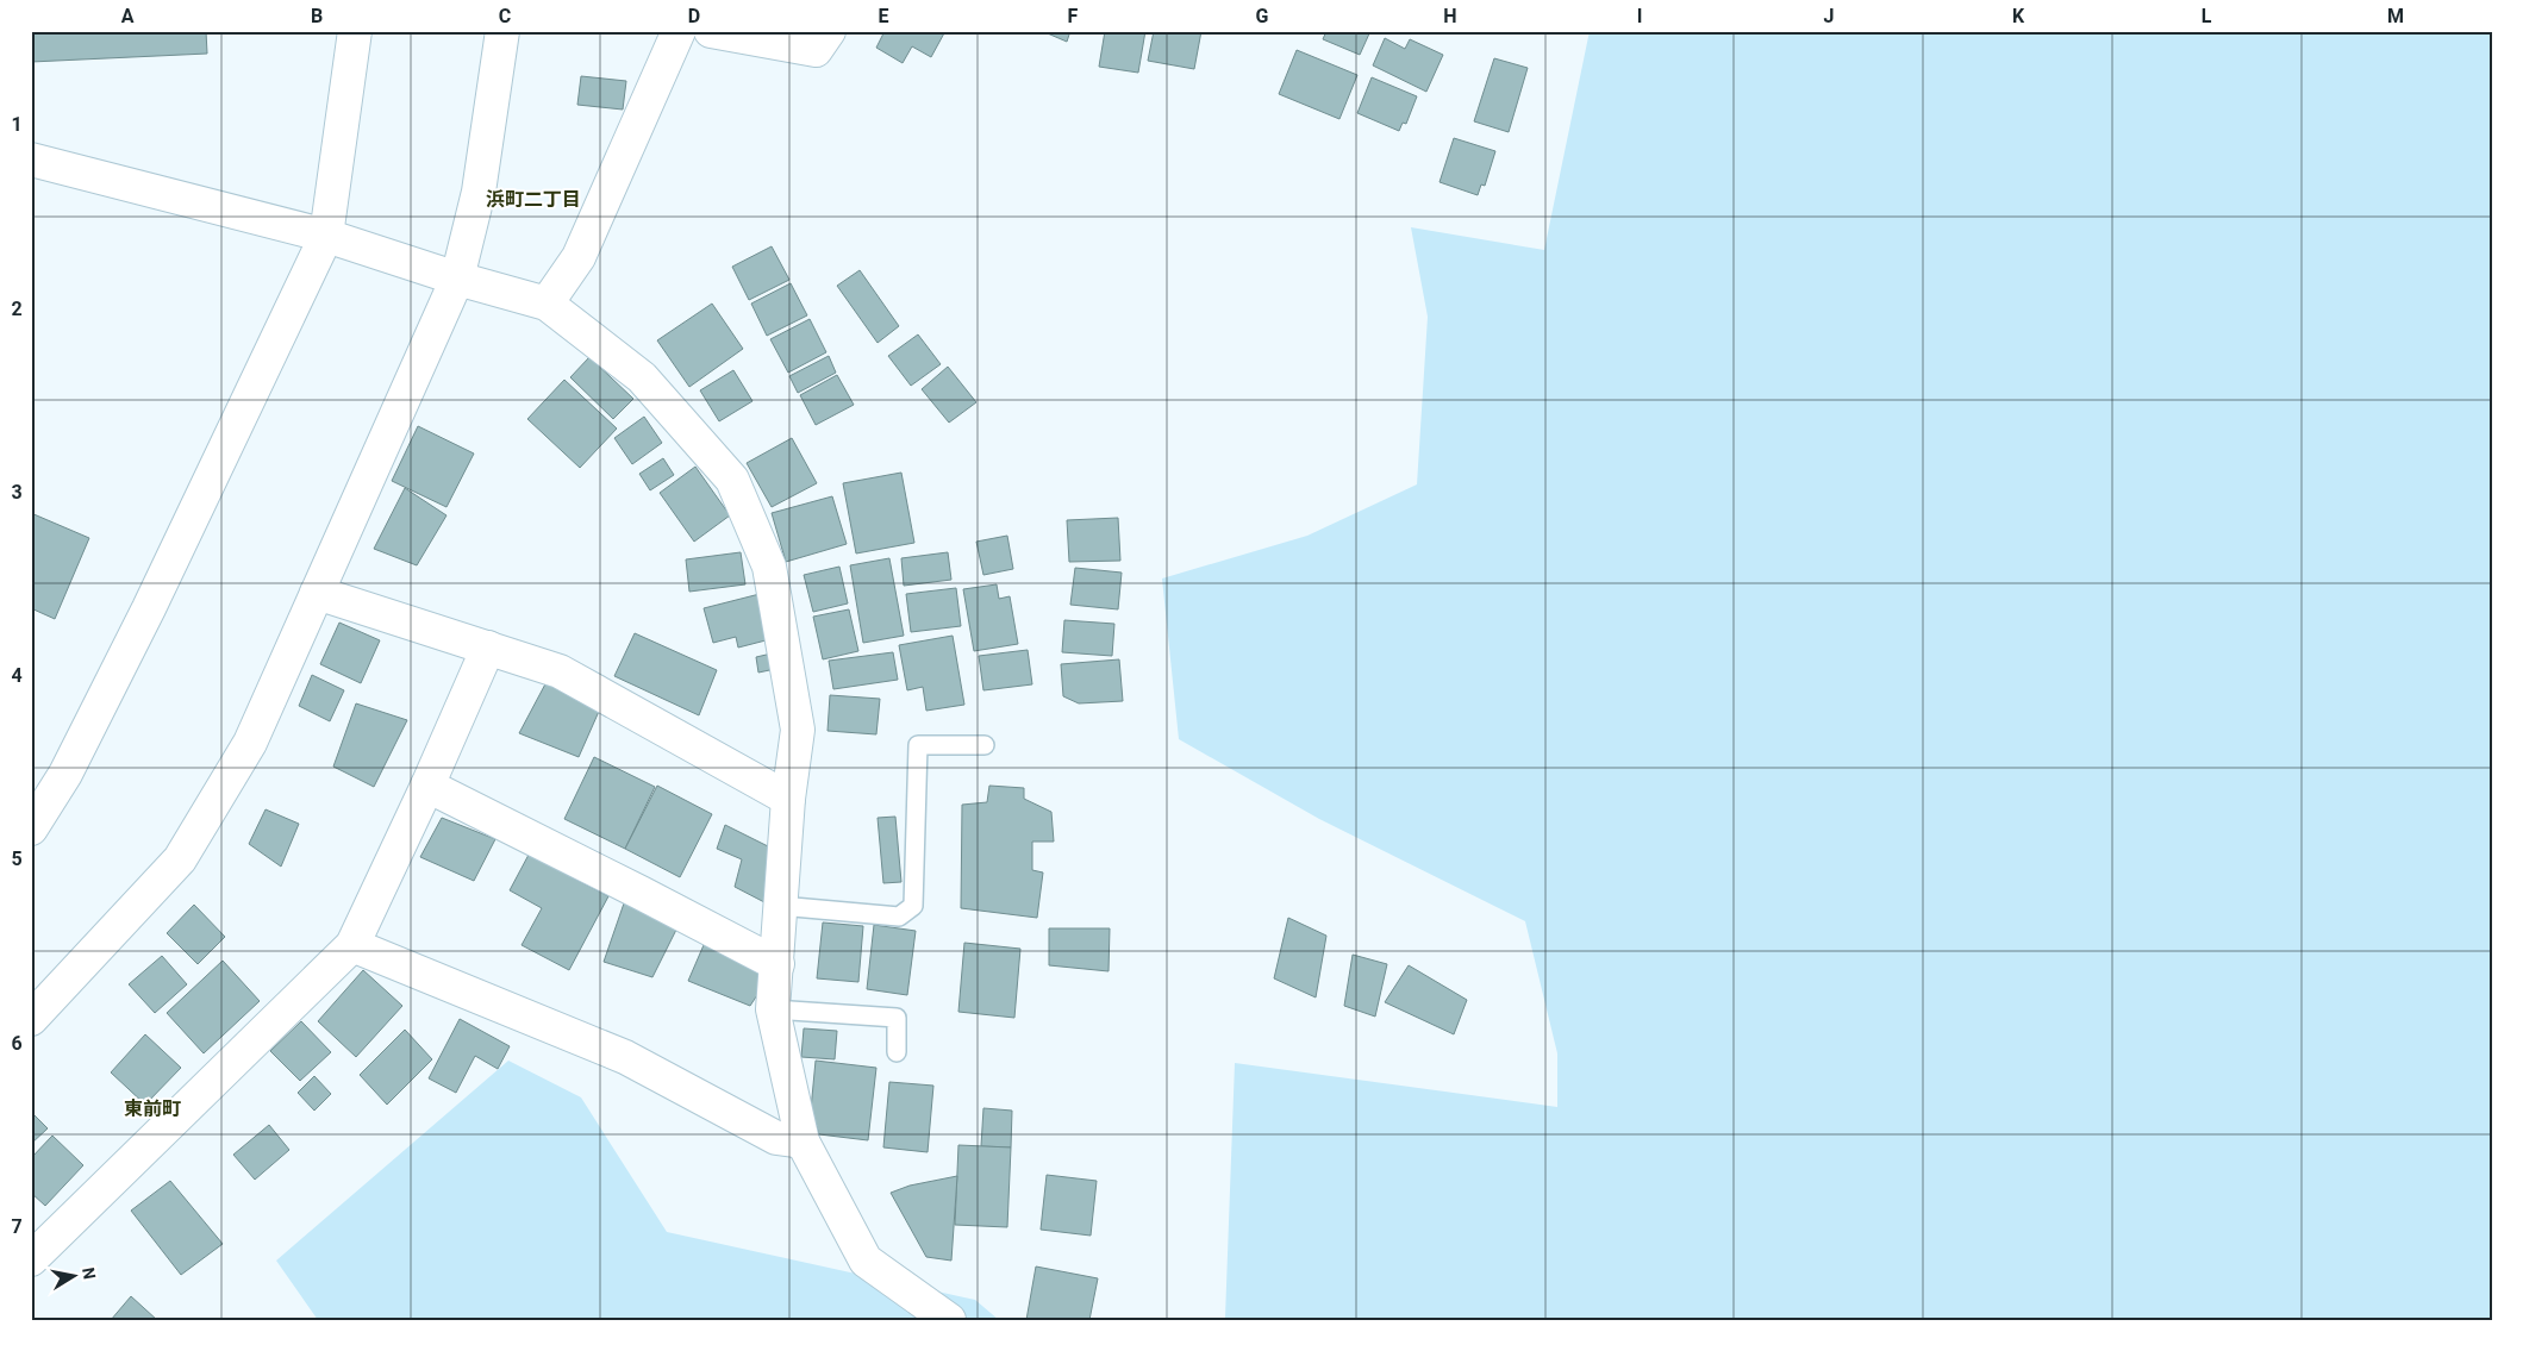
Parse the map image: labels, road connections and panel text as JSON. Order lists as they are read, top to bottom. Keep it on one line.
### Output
{"districts":["浜町二丁目","東前町"],"north":"right","grid":{"columns":["A","B","C","D","E","F","G","H","I","J","K","L","M"],"rows":["1","2","3","4","5","6","7"]}}
